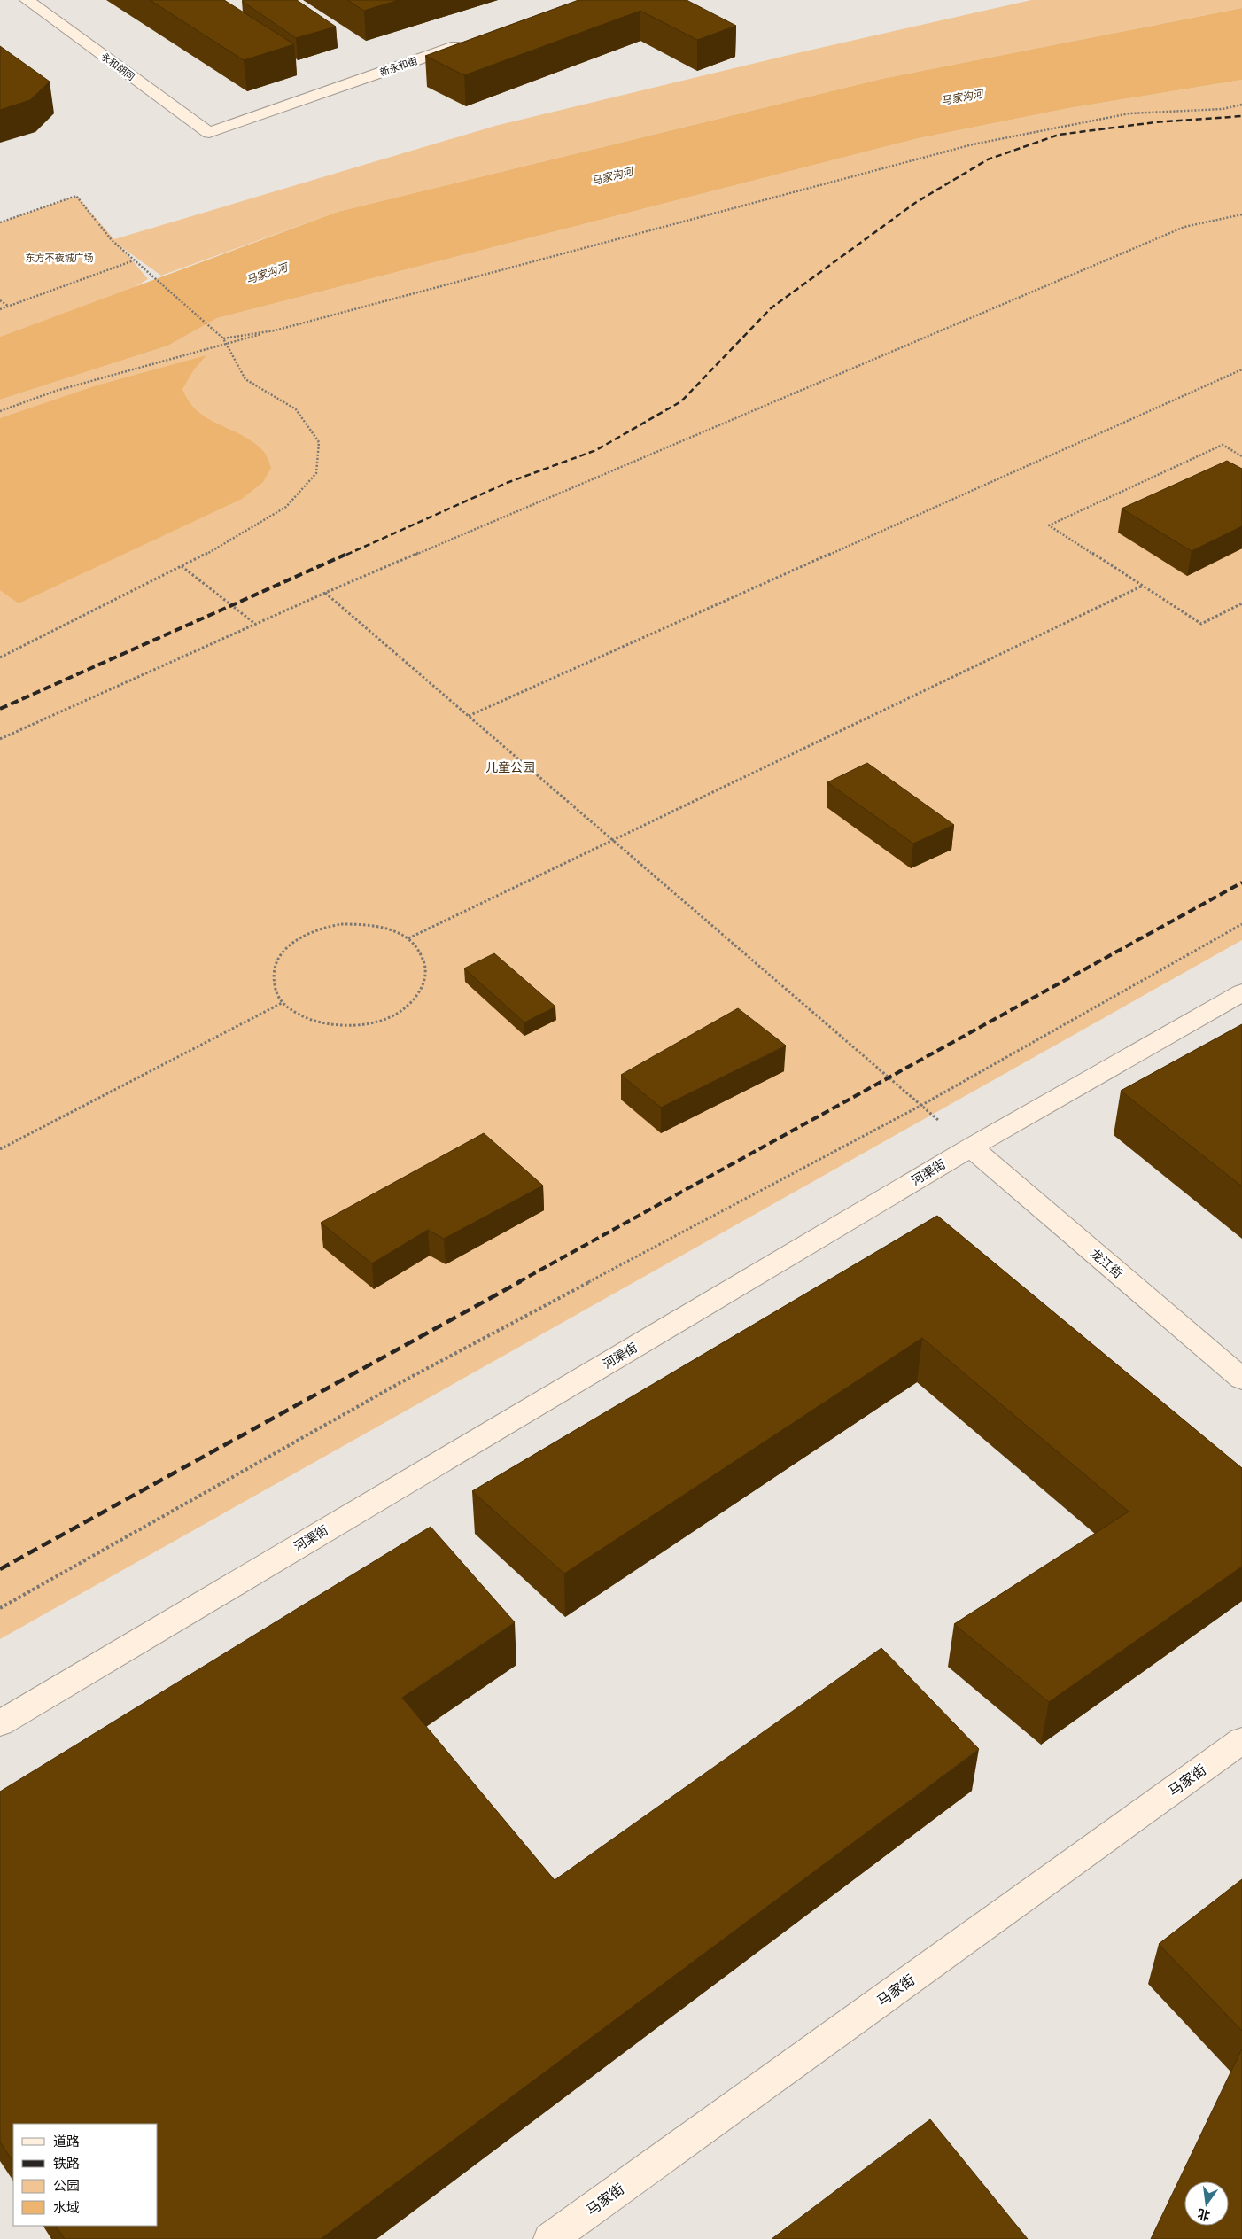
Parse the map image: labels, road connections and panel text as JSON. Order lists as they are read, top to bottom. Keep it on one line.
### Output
{"streets":{"street":["永和胡同","新永和街","河渠街","龙江街","马家街"]},"crossings":[["永和胡同","新永和街"],["河渠街","龙江街"]],"water":["马家沟河"],"parks":["东方不夜城广场","儿童公园"],"legend":["道路","铁路","公园","水域"],"north":"bottom"}
